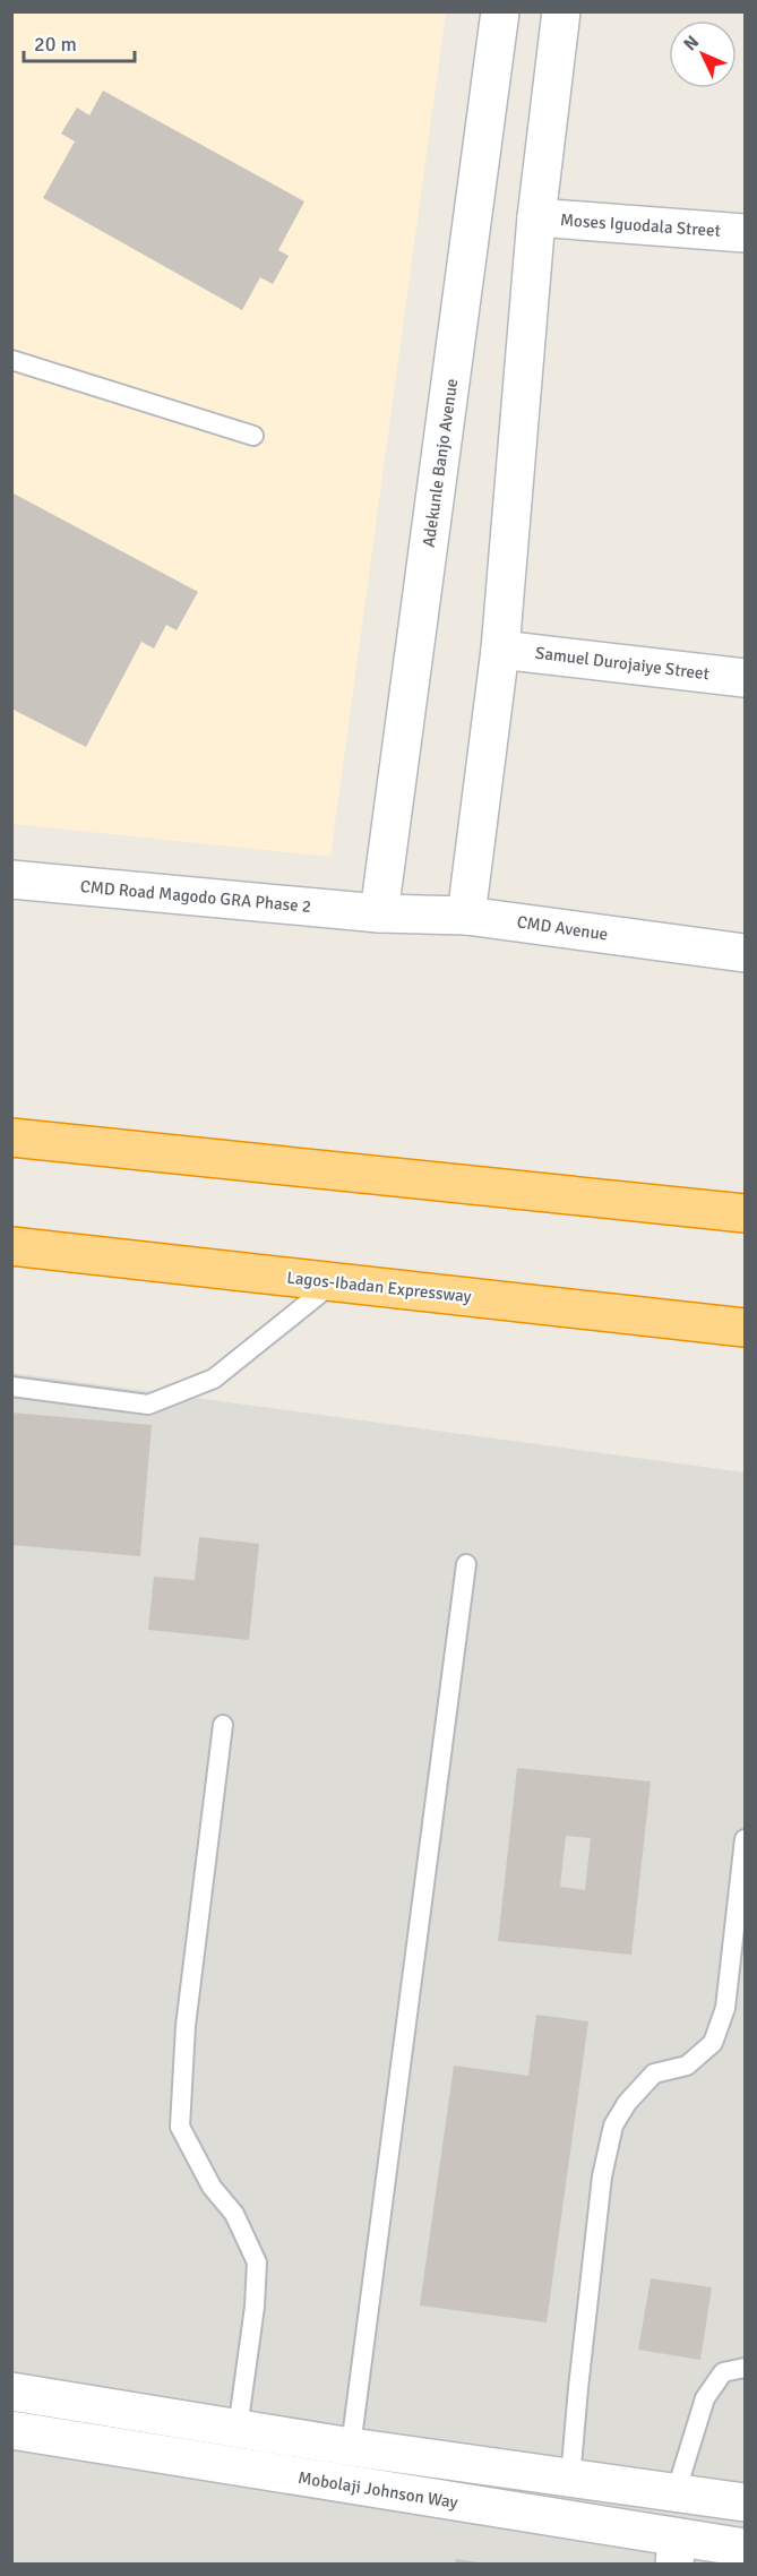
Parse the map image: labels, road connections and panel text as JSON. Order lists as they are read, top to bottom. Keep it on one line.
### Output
{"streets":{"highway":["Lagos-Ibadan Expressway"],"street":["Moses Iguodala Street","Adekunle Banjo Avenue","Samuel Durojaiye Street","CMD Road Magodo GRA Phase 2","CMD Avenue","Mobolaji Johnson Way"]},"crossings":[["Adekunle Banjo Avenue","CMD Road Magodo GRA Phase 2"],["Adekunle Banjo Avenue","CMD Avenue"],["CMD Road Magodo GRA Phase 2","CMD Avenue"]],"scale_bar":"20 m","north":"top left"}
